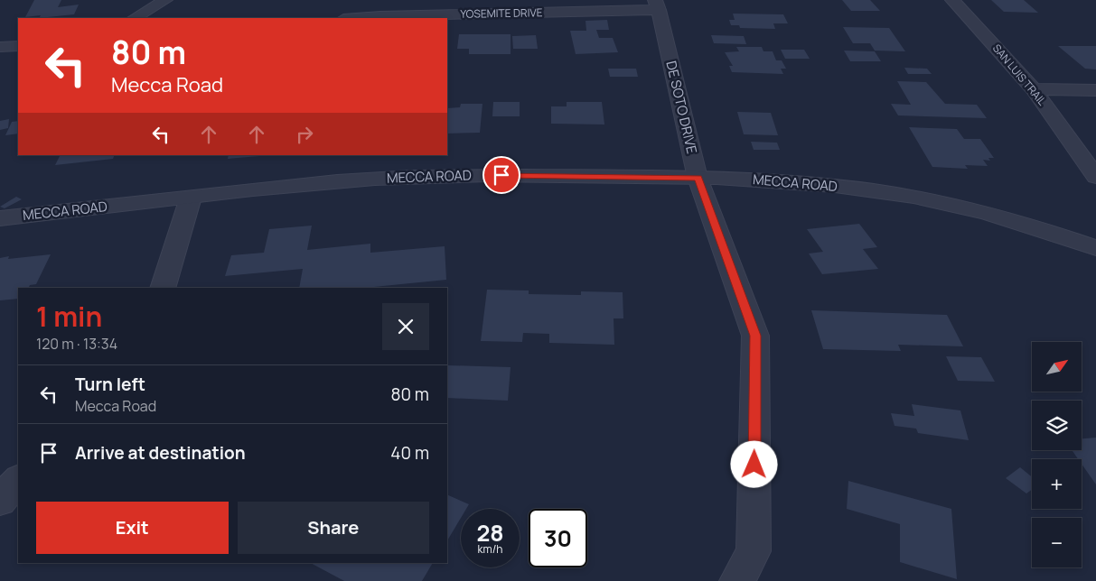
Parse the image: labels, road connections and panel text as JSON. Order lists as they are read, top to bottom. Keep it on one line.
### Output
{"streets":{"street":["YOSEMITE DRIVE","SAN LUIS TRAIL","DE SOTO DRIVE","MECCA ROAD"]},"crossings":[["YOSEMITE DRIVE","DE SOTO DRIVE"],["DE SOTO DRIVE","MECCA ROAD"]],"north":"top right","page":{"turn":["80 m","Mecca Road"],"heading":["1 min","120 m · 13:34"],"map_buttons":["+","−"],"list":[{"name":"Turn left","note":"Mecca Road","value":"80 m"},{"name":"Arrive at destination","value":"40 m"}],"buttons":["Exit","Share"],"speed":"28 km/h","limit":"30"}}
